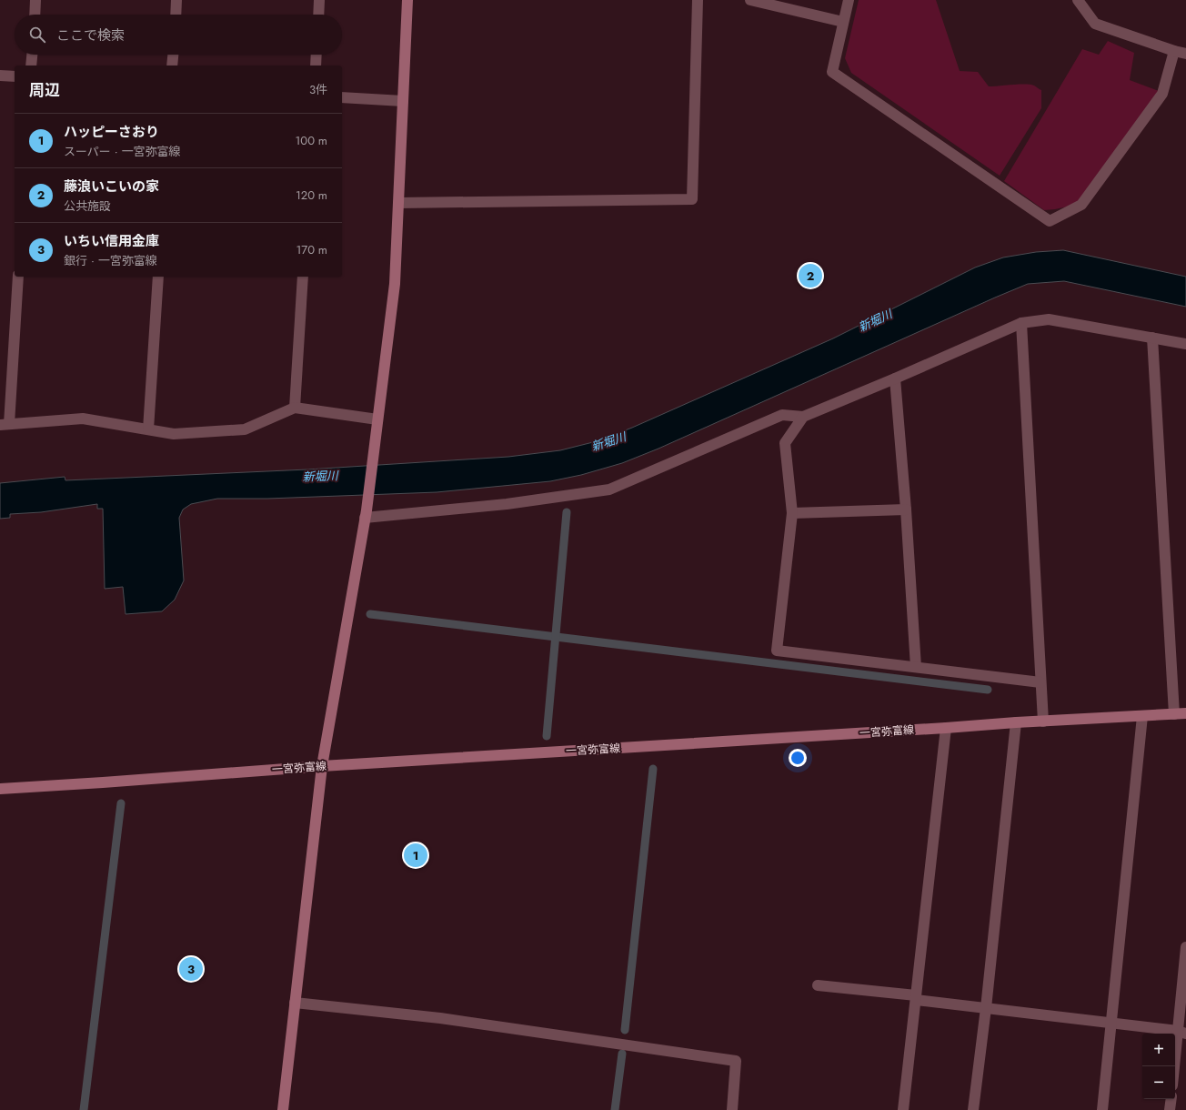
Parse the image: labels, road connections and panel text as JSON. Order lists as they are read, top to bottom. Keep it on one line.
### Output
{"streets":{"main road":["一宮弥富線"]},"water":["新堀川"],"page":{"search":"ここで検索","heading":["周辺","3件"],"list":[{"mark":"1","name":"ハッピーさおり","note":"スーパー · 一宮弥富線","value":"100 m"},{"mark":"2","name":"藤浪いこいの家","note":"公共施設","value":"120 m"},{"mark":"3","name":"いちい信用金庫","note":"銀行 · 一宮弥富線","value":"170 m"}],"pins":["2","1","3"],"map_buttons":["+","−"]}}
